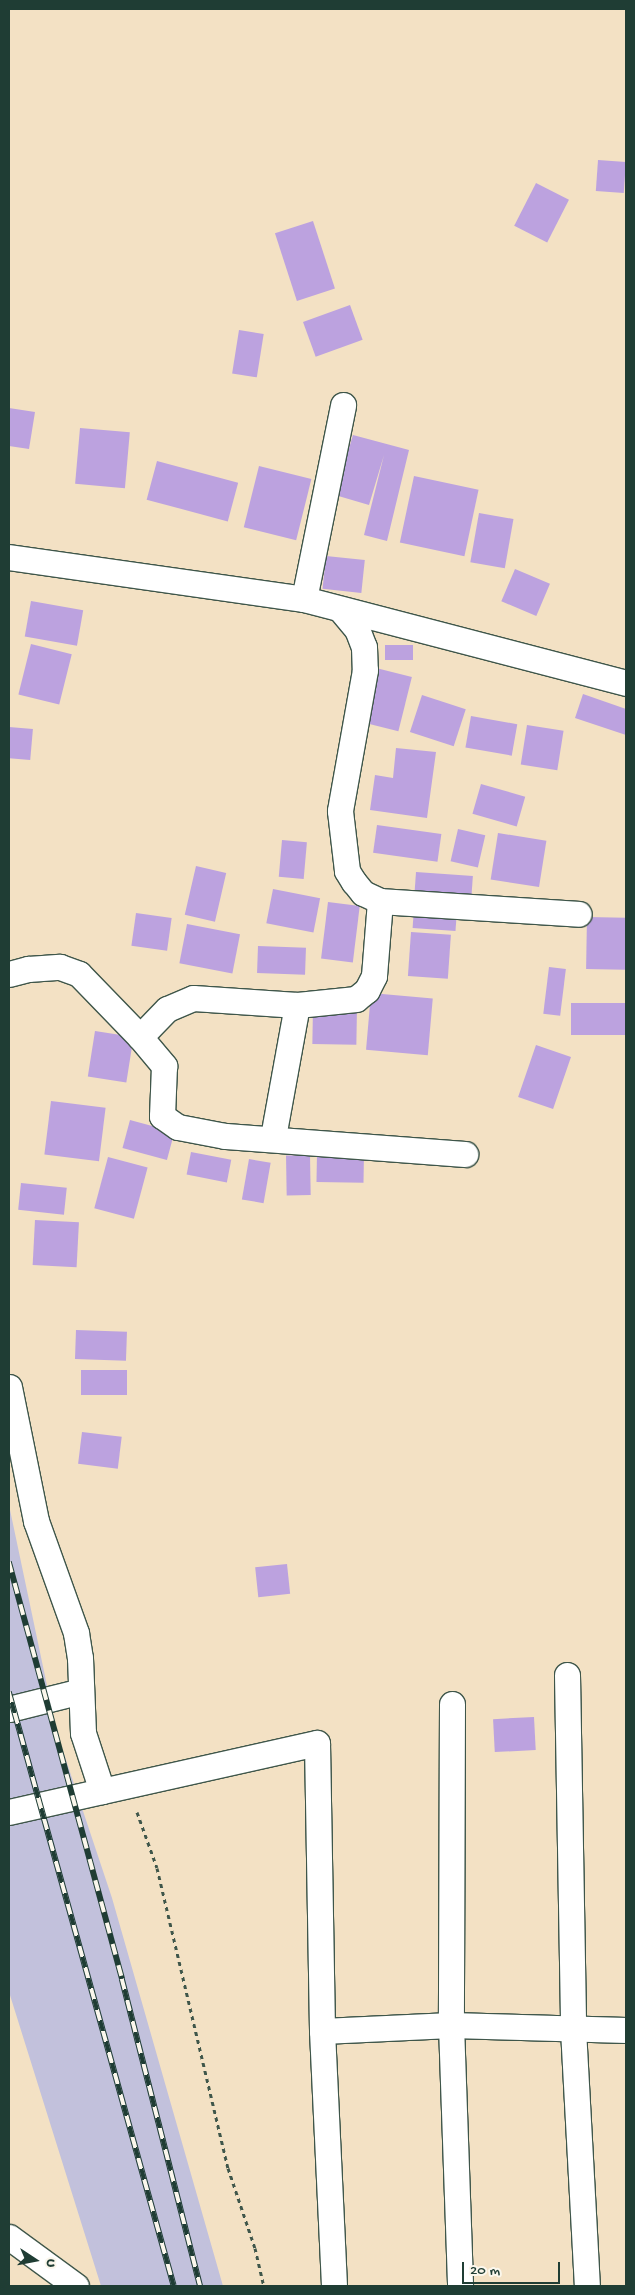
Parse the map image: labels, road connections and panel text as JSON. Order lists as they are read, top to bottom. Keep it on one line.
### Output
{"scale_bar":"20 m","north":"right"}
